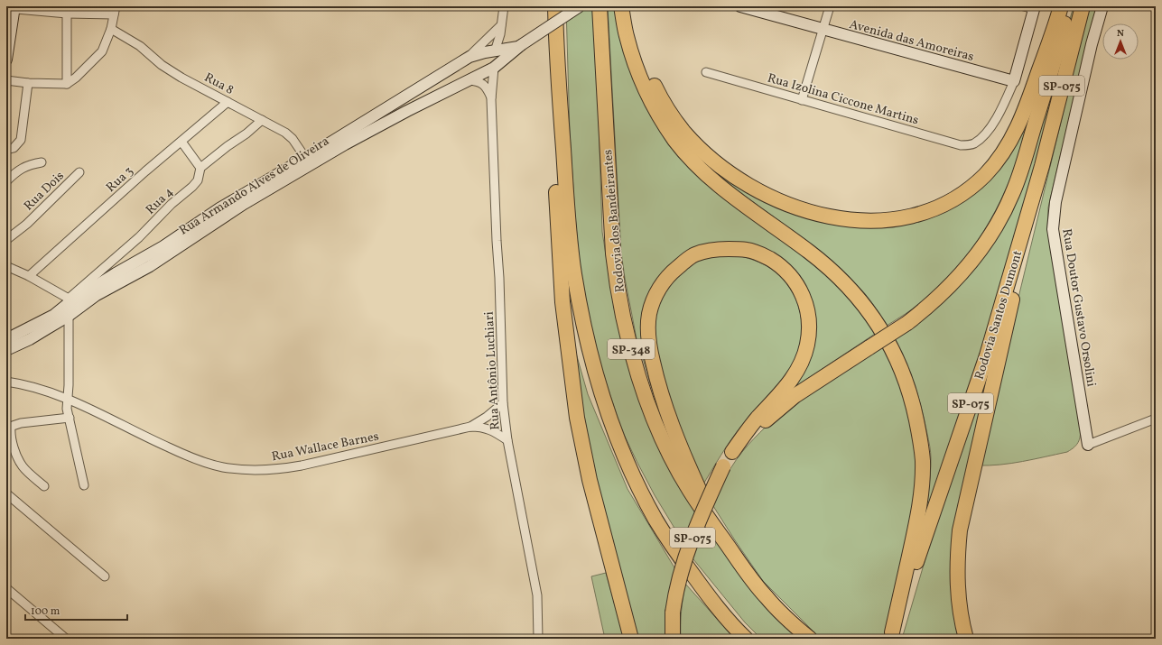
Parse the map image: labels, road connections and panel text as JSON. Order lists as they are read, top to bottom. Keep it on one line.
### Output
{"streets":{"highway":["SP-075","Rodovia dos Bandeirantes","Rodovia Santos Dumont","SP-348"],"main road":["Avenida das Amoreiras","Rua Armando Alves de Oliveira","Rua Doutor Gustavo Orsolini"],"street":["Rua 8","Rua Izolina Ciccone Martins","Rua 3","Rua Dois","Rua 4","Rua Antônio Luchiari","Rua Wallace Barnes"]},"crossings":[["Avenida das Amoreiras","Rua Izolina Ciccone Martins"],["Rua 8","Rua 3"],["Rua 8","Rua Armando Alves de Oliveira"],["Rua Armando Alves de Oliveira","Rua 4"],["Rua Armando Alves de Oliveira","Rua Antônio Luchiari"],["Rua Antônio Luchiari","Rua Wallace Barnes"]],"scale_bar":"100 m","north":"top"}
